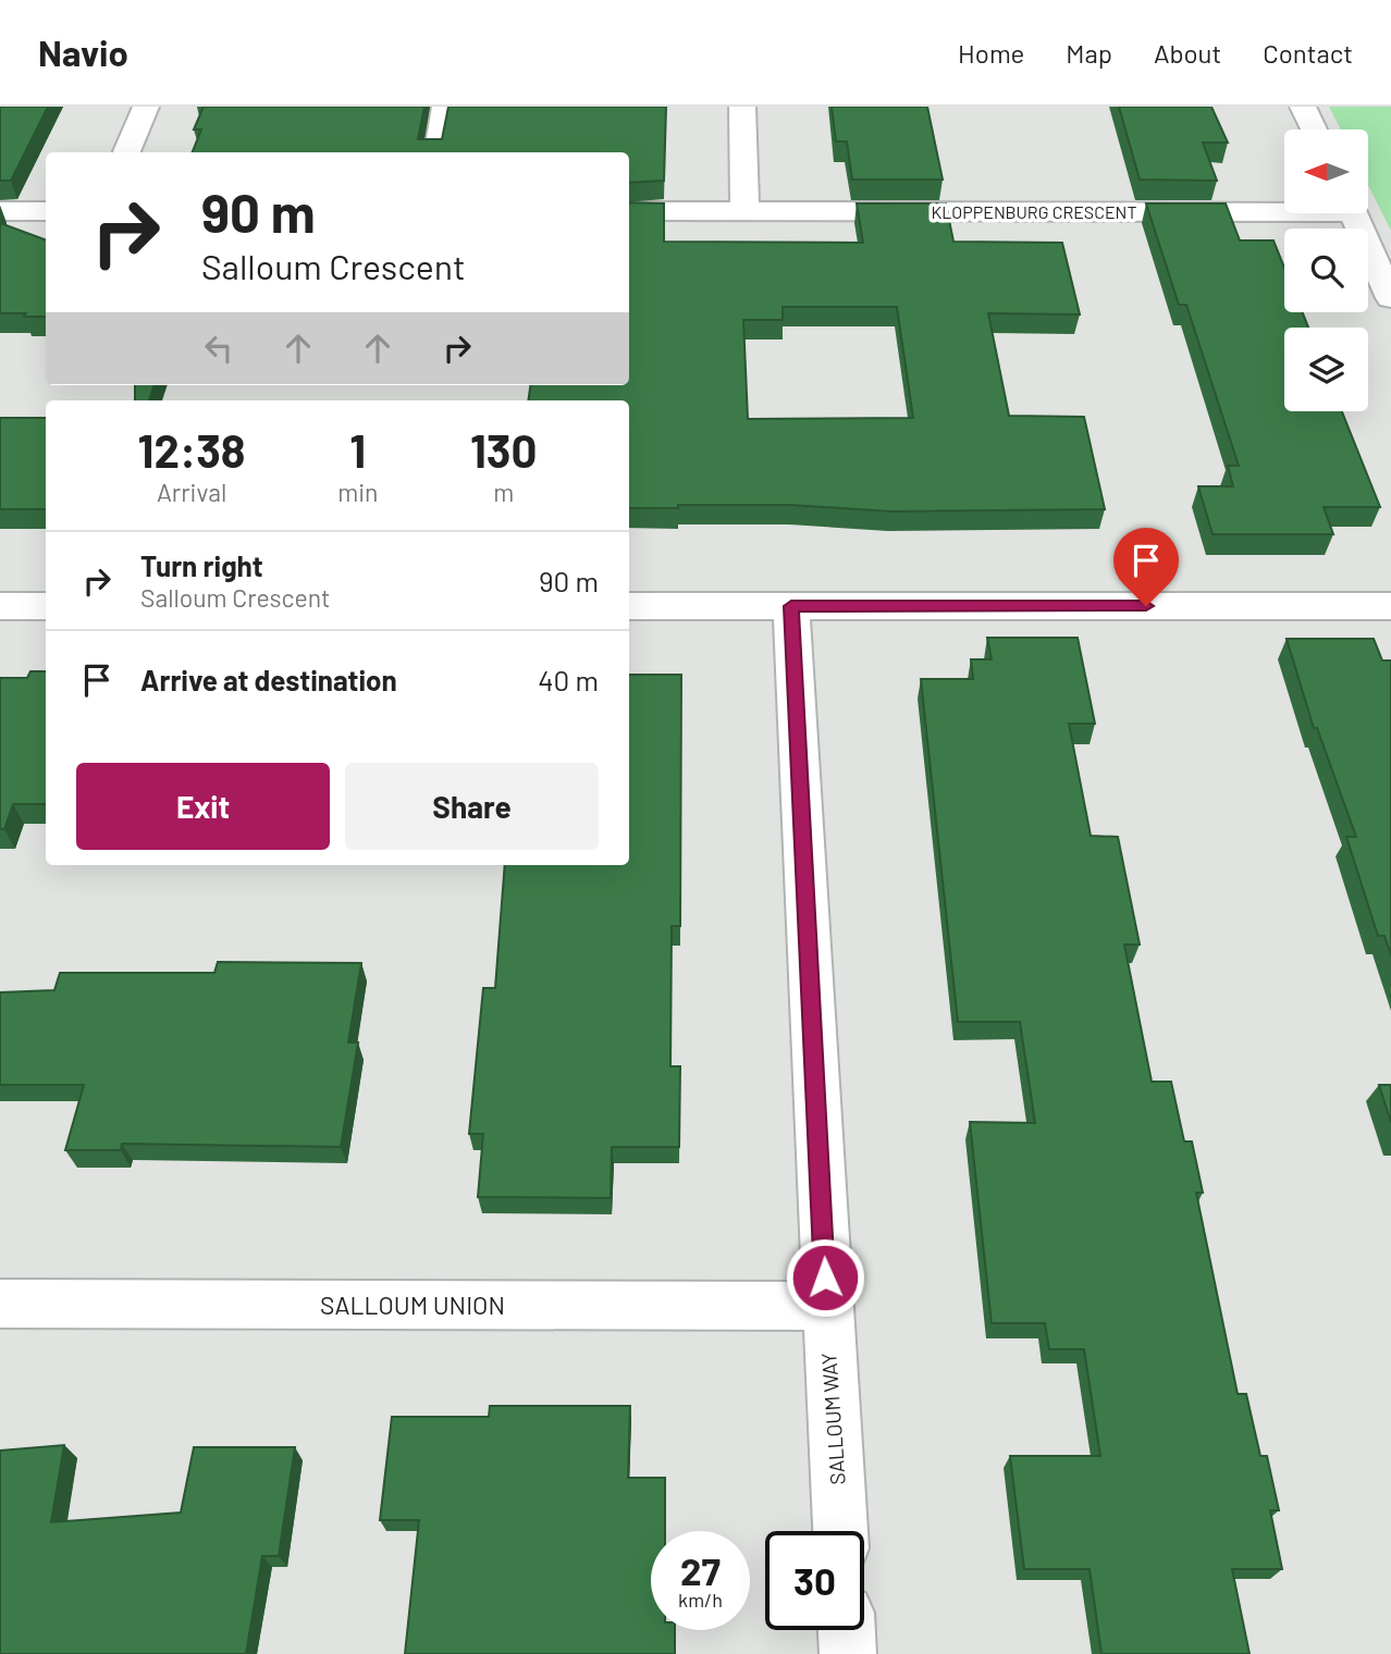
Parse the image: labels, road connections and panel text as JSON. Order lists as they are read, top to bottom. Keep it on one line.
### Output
{"streets":{"street":["KLOPPENBURG CRESCENT","SALLOUM UNION","SALLOUM WAY"]},"crossings":[["SALLOUM UNION","SALLOUM WAY"]],"north":"left","page":{"header":"Navio","nav":["Home","Map","About","Contact"],"turn":["90 m","Salloum Crescent"],"eta":["12:38","Arrival","1","min","130","m"],"list":[{"name":"Turn right","note":"Salloum Crescent","value":"90 m"},{"name":"Arrive at destination","value":"40 m"}],"buttons":["Exit","Share"],"speed":"27 km/h","limit":"30"}}
